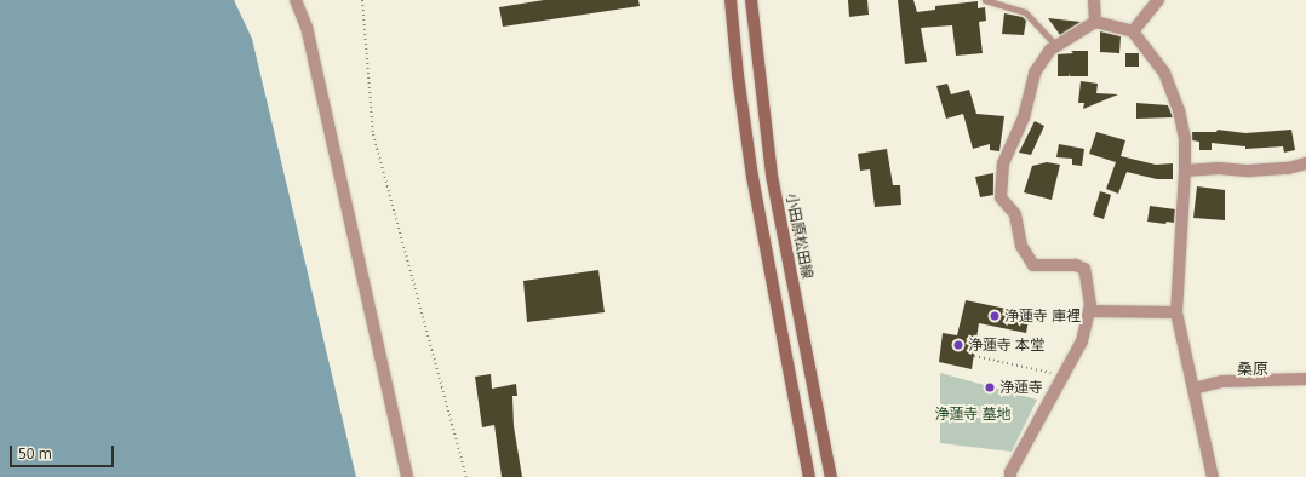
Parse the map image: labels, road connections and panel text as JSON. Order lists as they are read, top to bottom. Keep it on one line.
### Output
{"streets":{"main road":["小田原松田線"]},"districts":["桑原"],"parks":["浄蓮寺 墓地"],"places":["浄蓮寺 庫裡","浄蓮寺 本堂","浄蓮寺"],"scale_bar":"50 m"}
